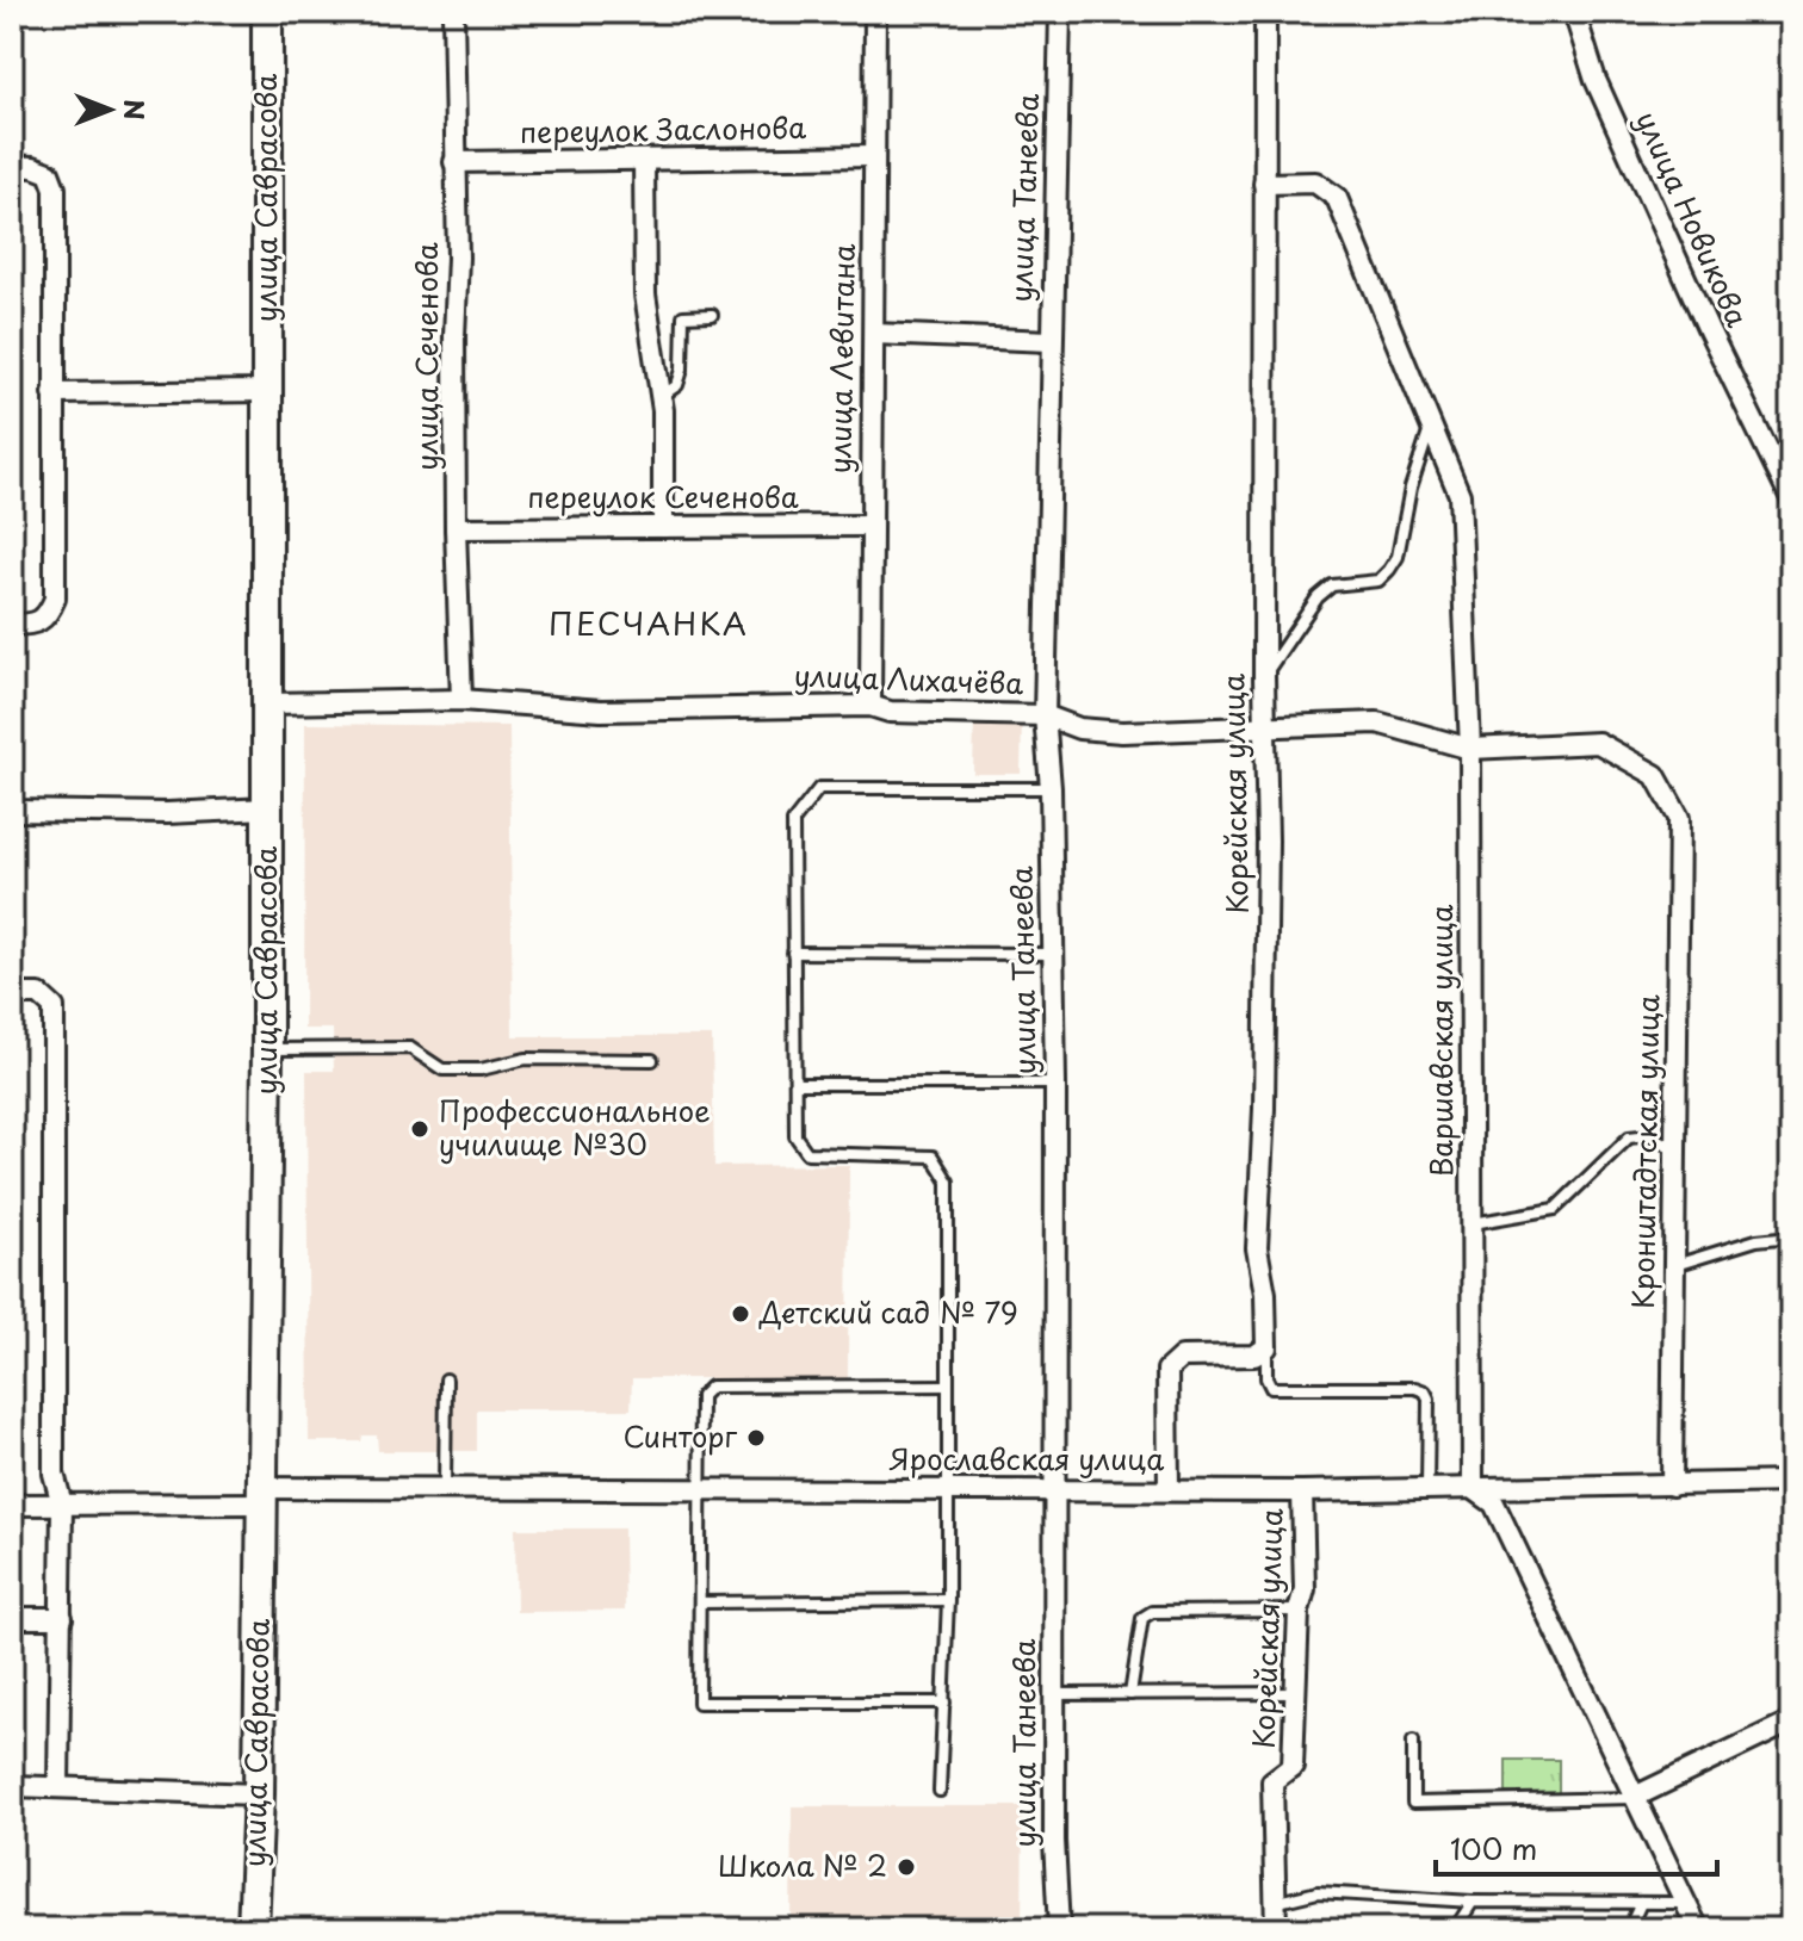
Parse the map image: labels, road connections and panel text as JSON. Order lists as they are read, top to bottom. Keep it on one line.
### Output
{"streets":{"street":["переулок Заслонова","улица Саврасова","улица Танеева","улица Новикова","улица Сеченова","улица Левитана","переулок Сеченова","улица Лихачёва","Корейская улица","Варшавская улица","Кронштадтская улица","Ярославская улица"]},"crossings":[["переулок Заслонова","улица Сеченова"],["переулок Заслонова","улица Левитана"],["улица Саврасова","улица Лихачёва"],["улица Саврасова","Ярославская улица"],["улица Танеева","улица Лихачёва"],["улица Танеева","Ярославская улица"],["улица Сеченова","переулок Сеченова"],["улица Сеченова","улица Лихачёва"],["улица Левитана","переулок Сеченова"],["улица Левитана","улица Лихачёва"],["улица Лихачёва","Корейская улица"],["улица Лихачёва","Варшавская улица"],["улица Лихачёва","Кронштадтская улица"],["Корейская улица","Варшавская улица"],["Корейская улица","Ярославская улица"],["Варшавская улица","Ярославская улица"],["Кронштадтская улица","Ярославская улица"]],"districts":["ПЕСЧАНКА"],"places":["Профессиональное училище №30","Детский сад № 79","Синторг","Школа № 2"],"scale_bar":"100 m","north":"right"}
